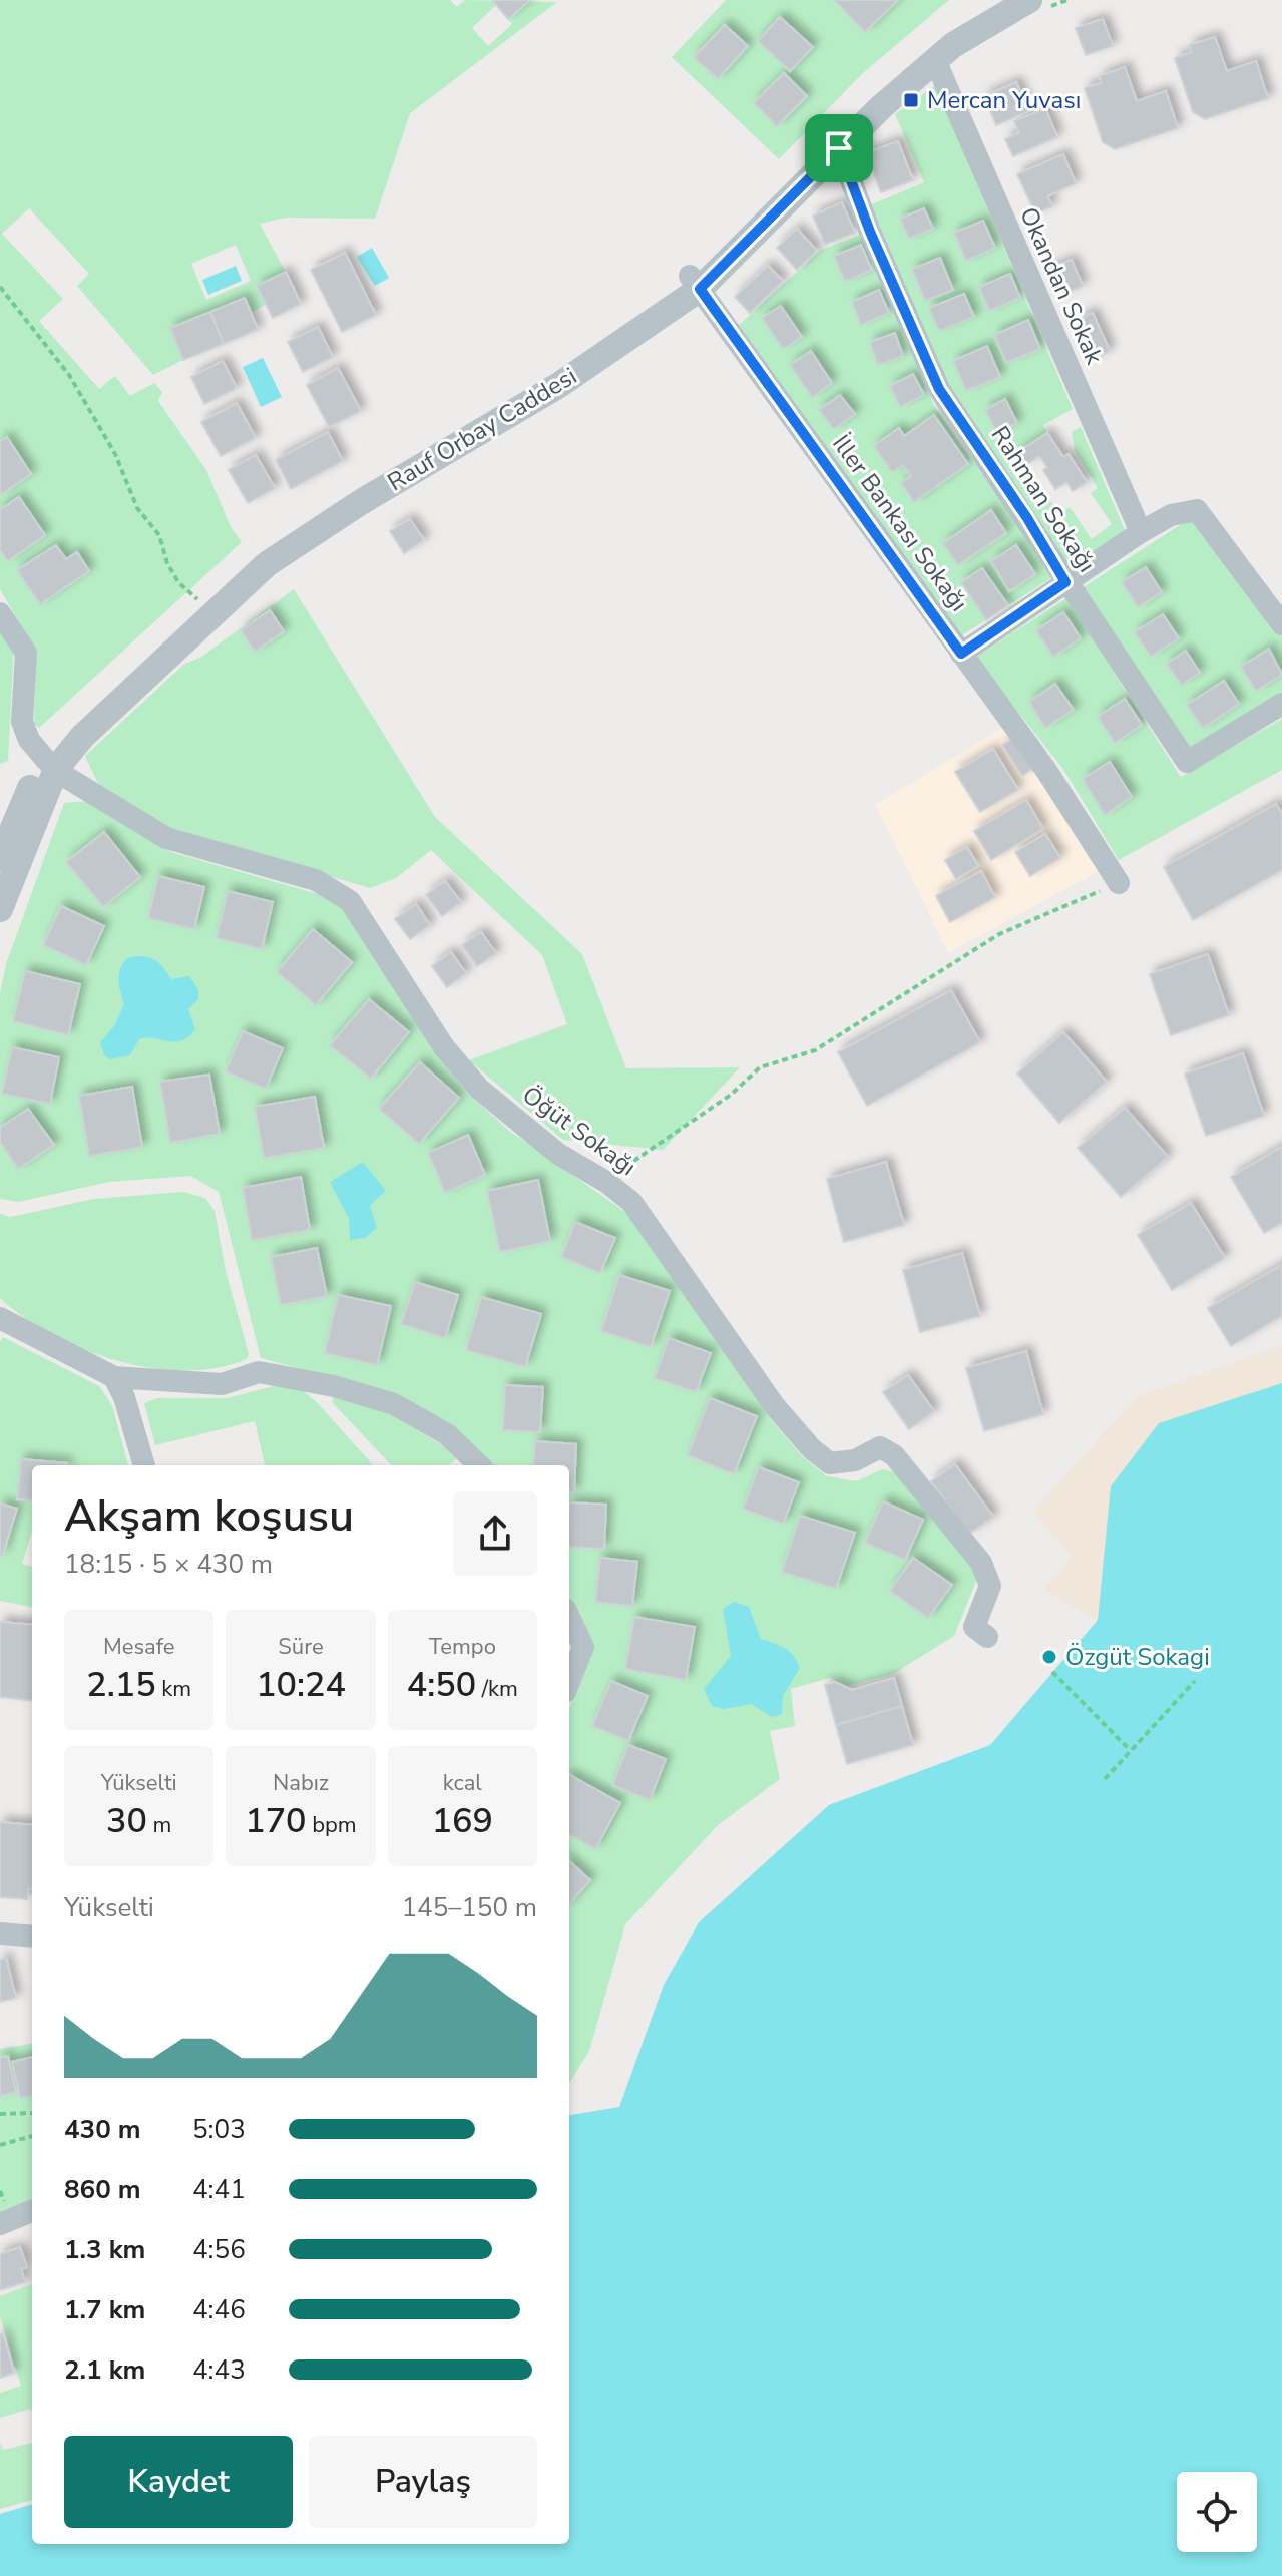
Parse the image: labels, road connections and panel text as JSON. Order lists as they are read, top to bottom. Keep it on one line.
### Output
{"streets":{"street":["Okandan Sokak","Rauf Orbay Caddesi","Rahman Sokağı","İller Bankası Sokağı","Öğüt Sokağı"]},"crossings":[["Okandan Sokak","Rauf Orbay Caddesi"],["Rauf Orbay Caddesi","Rahman Sokağı"],["Rauf Orbay Caddesi","İller Bankası Sokağı"],["Rauf Orbay Caddesi","Öğüt Sokağı"]],"places":{"transit":["Mercan Yuvası"],"other":["Özgüt Sokagi"]},"page":{"heading":["Akşam koşusu","18:15 · 5 × 430 m"],"stats":[["Mesafe","2.15 km"],["Süre","10:24"],["Tempo","4:50 /km"],["Yükselti","30 m"],["Nabız","170 bpm"],["kcal","169"]],"chart":["Yükselti","145–150 m"],"list":[{"name":"430 m","note":"5:03"},{"name":"860 m","note":"4:41"},{"name":"1.3 km","note":"4:56"},{"name":"1.7 km","note":"4:46"},{"name":"2.1 km","note":"4:43"}],"buttons":["Kaydet","Paylaş"]}}
